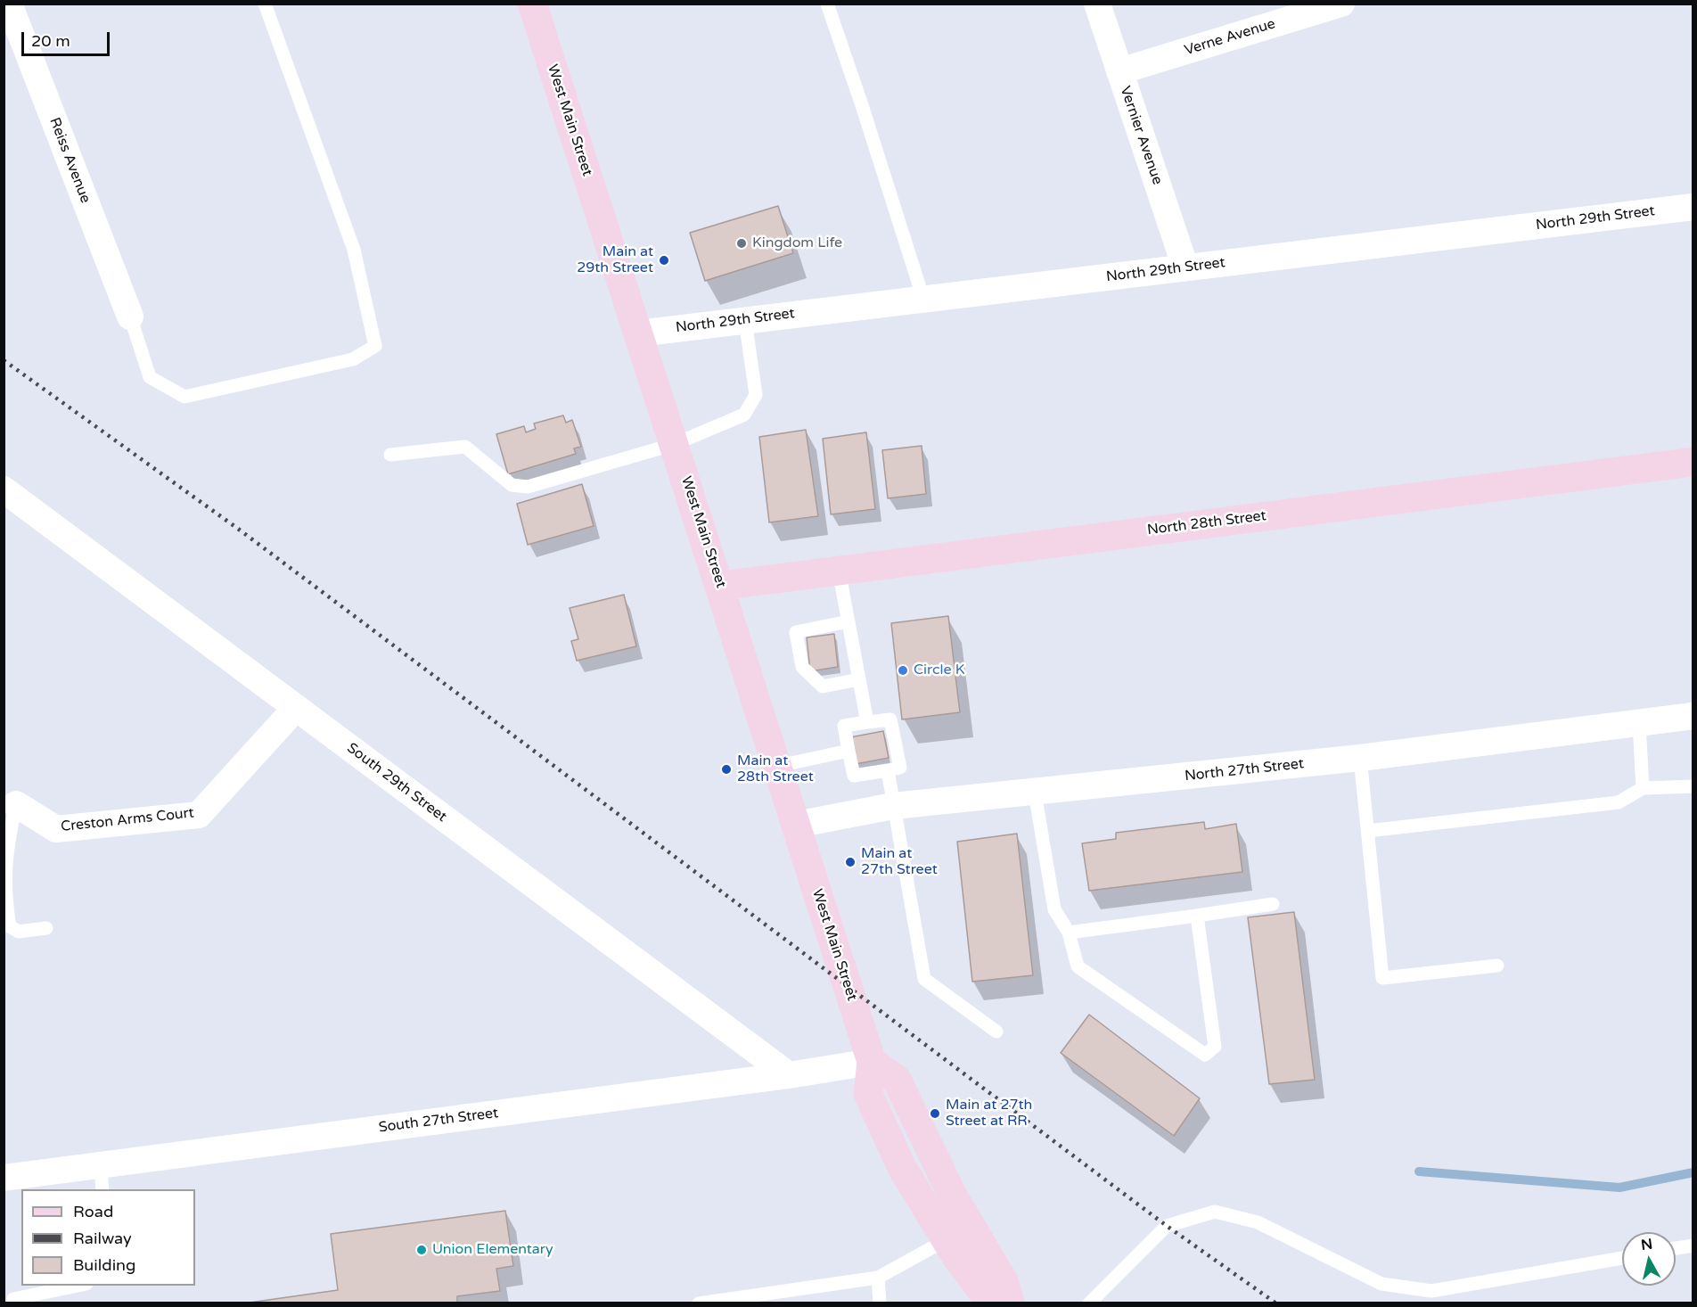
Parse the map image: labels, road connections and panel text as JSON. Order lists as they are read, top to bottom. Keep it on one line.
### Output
{"streets":{"main road":["West Main Street","North 28th Street"],"street":["Verne Avenue","Vernier Avenue","Reiss Avenue","North 29th Street","North 27th Street","South 29th Street","Creston Arms Court","South 27th Street"]},"crossings":[["Verne Avenue","Vernier Avenue"],["West Main Street","North 29th Street"],["West Main Street","North 28th Street"],["West Main Street","North 27th Street"],["West Main Street","South 27th Street"],["Vernier Avenue","North 29th Street"],["South 29th Street","Creston Arms Court"],["South 29th Street","South 27th Street"]],"places":["Kingdom Life","Main at 29th Street","Circle K","Main at 28th Street","Main at 27th Street","Main at 27th Street at RR","Union Elementary"],"legend":["Road","Railway","Building"],"scale_bar":"20 m","north":"top"}
